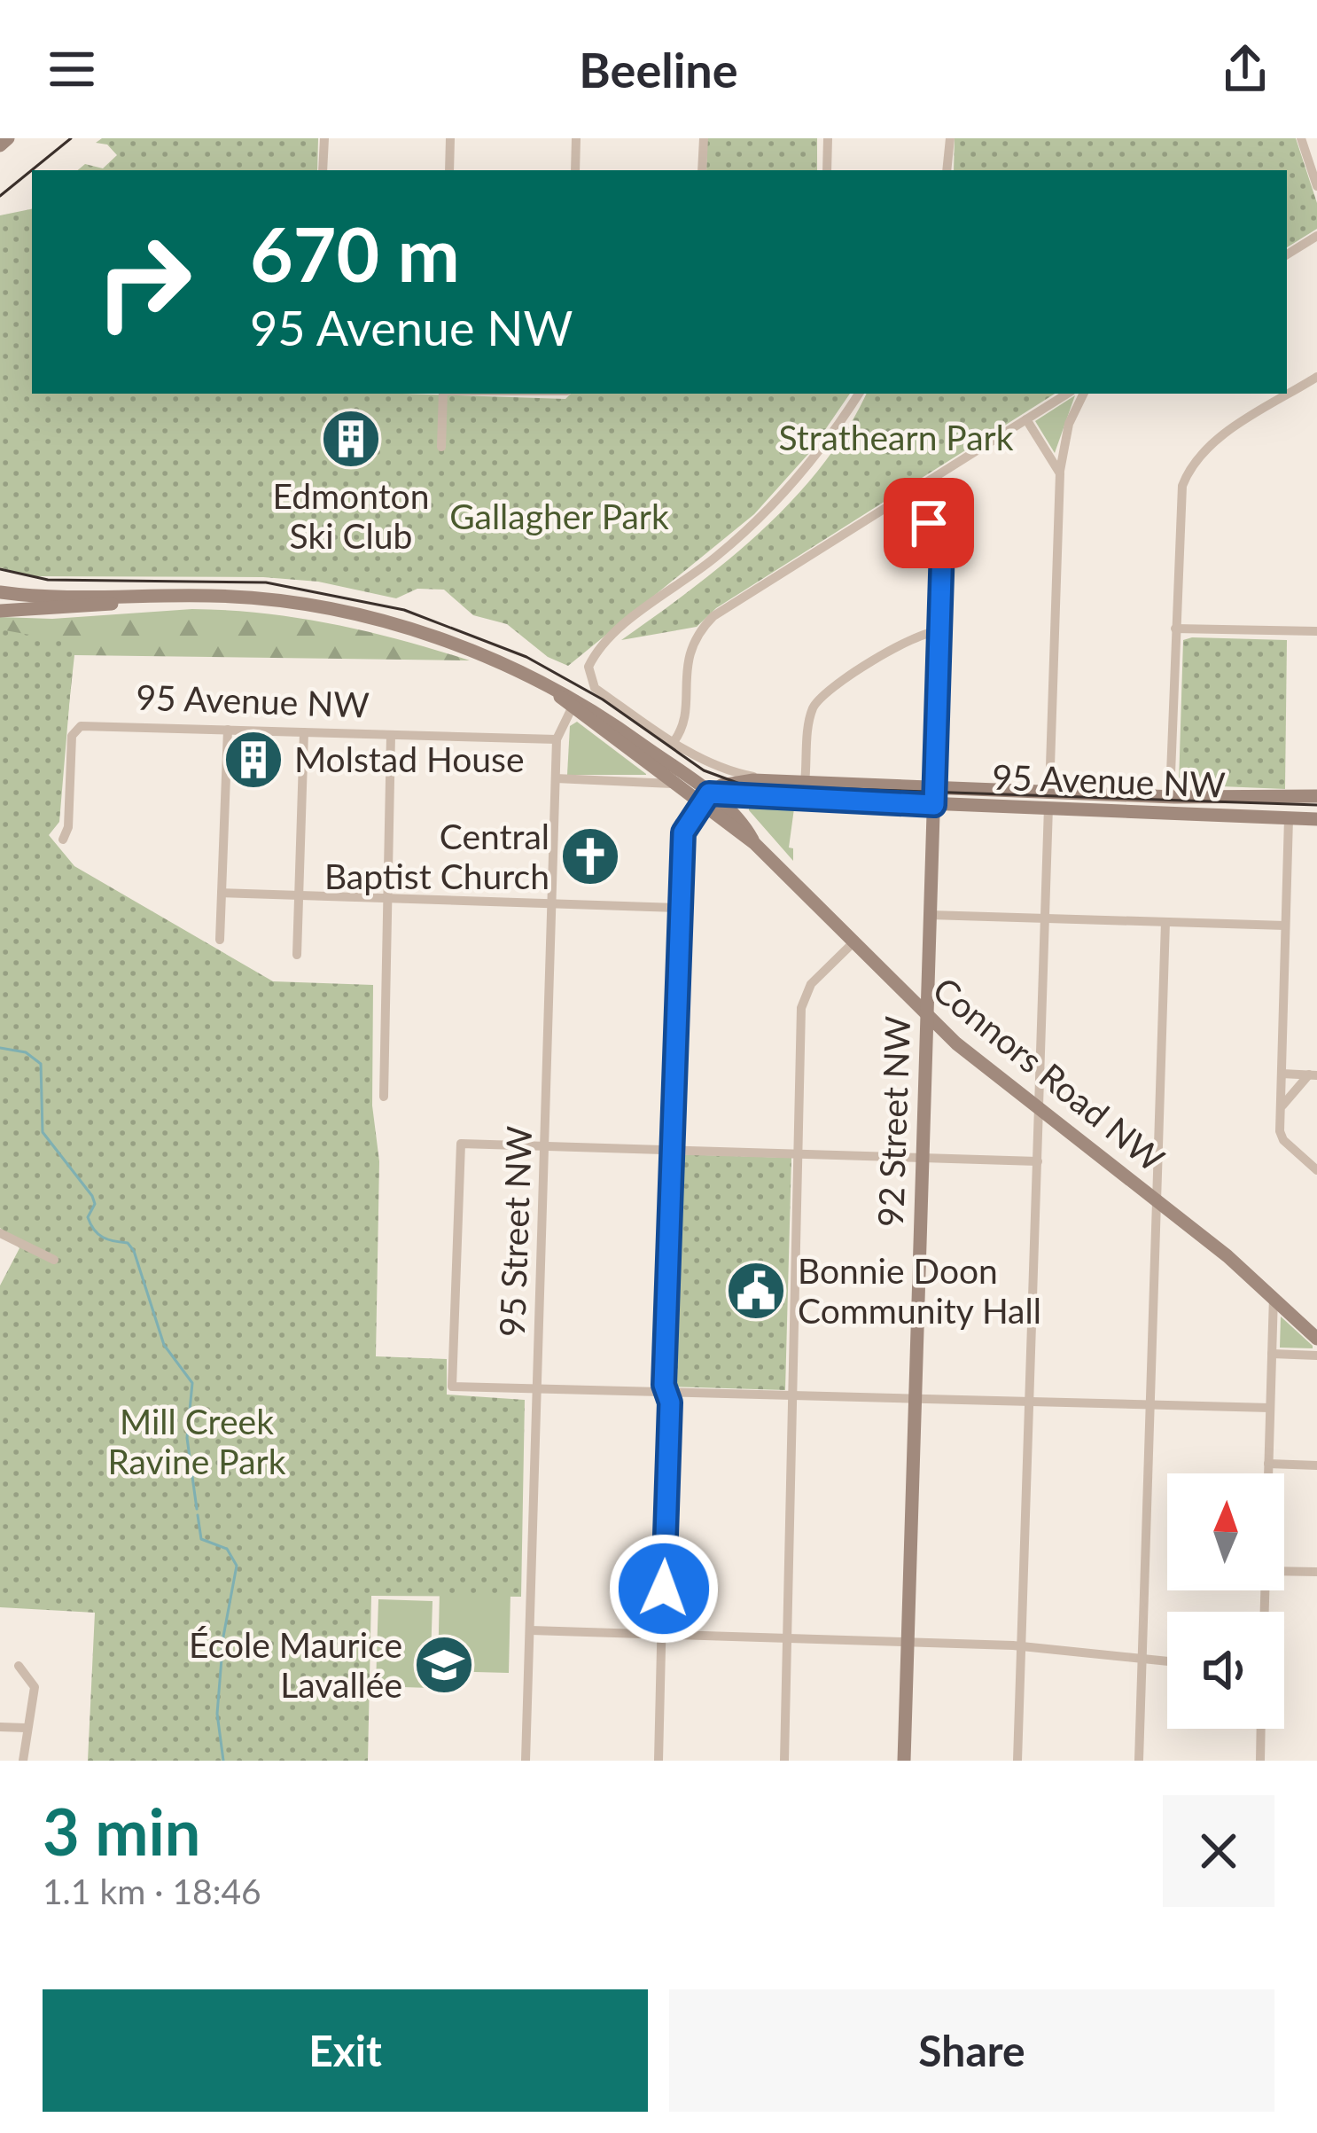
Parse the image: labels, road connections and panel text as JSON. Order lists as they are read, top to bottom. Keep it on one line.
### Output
{"streets":{"street":["95 Avenue NW","Connors Road NW","92 Street NW","95 Street NW"]},"crossings":[["95 Avenue NW","Connors Road NW"],["95 Avenue NW","92 Street NW"],["95 Avenue NW","95 Street NW"],["Connors Road NW","92 Street NW"],["Connors Road NW","95 Street NW"]],"parks":["Strathearn Park","Gallagher Park","Mill Creek Ravine Park"],"places":{"building":["Edmonton Ski Club","Molstad House"],"church":["Central Baptist Church"],"public building":["Bonnie Doon Community Hall"],"school or university":["École Maurice Lavallée"]},"north":"top","page":{"header":"Beeline","turn":["670 m","95 Avenue NW"],"heading":["3 min","1.1 km · 18:46"],"buttons":["Exit","Share"]}}
